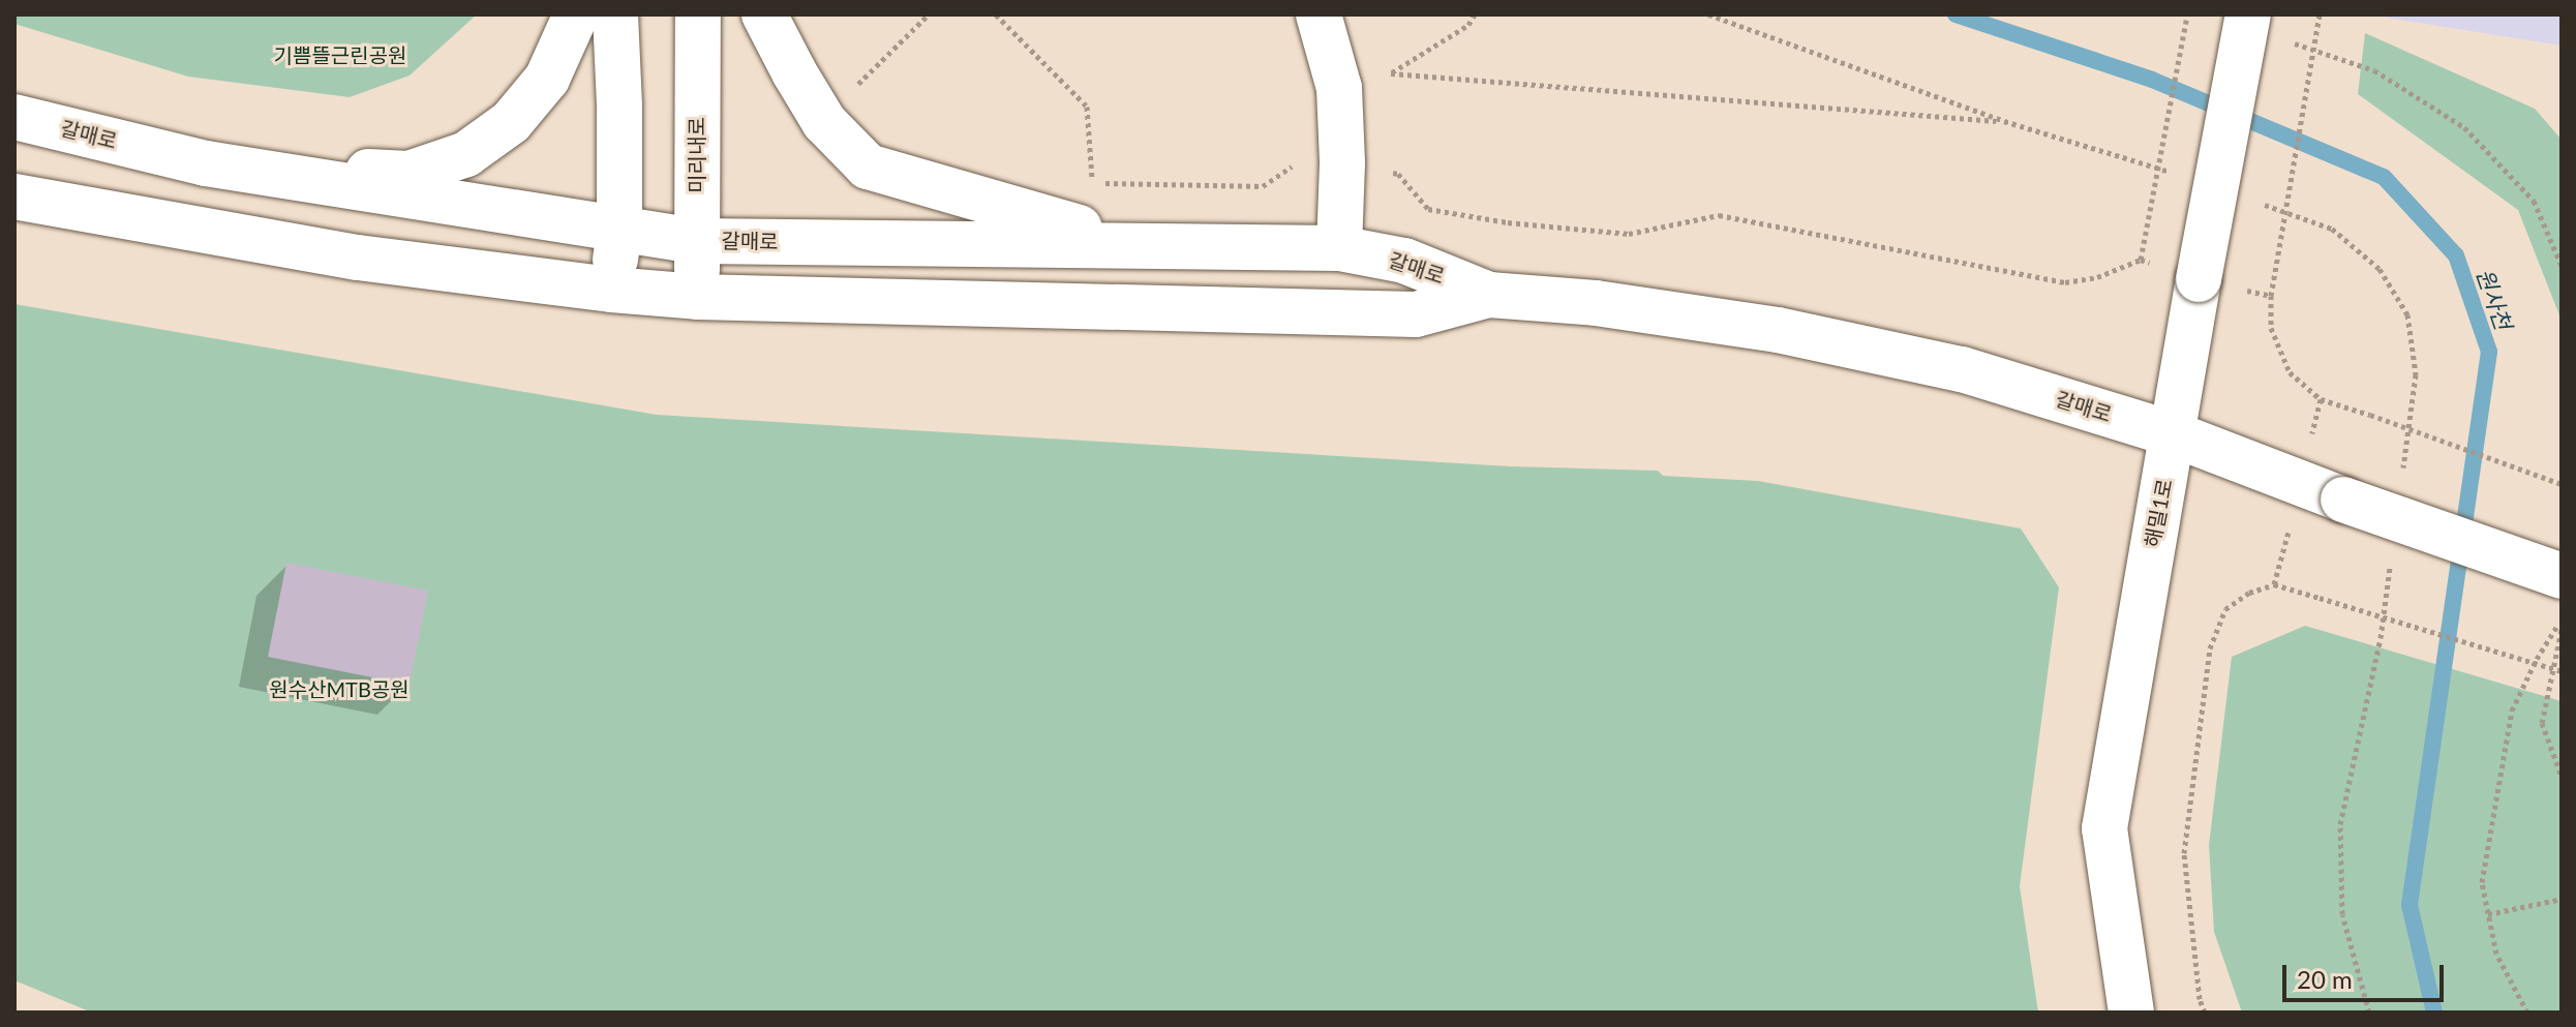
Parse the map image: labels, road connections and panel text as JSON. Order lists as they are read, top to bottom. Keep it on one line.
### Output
{"streets":{"street":["갈매로","미리내로","해밀1로"]},"crossings":[["갈매로","미리내로"],["갈매로","해밀1로"]],"water":["원사천"],"parks":["기쁨뜰근린공원","원수산MTB공원"],"scale_bar":"20 m"}
